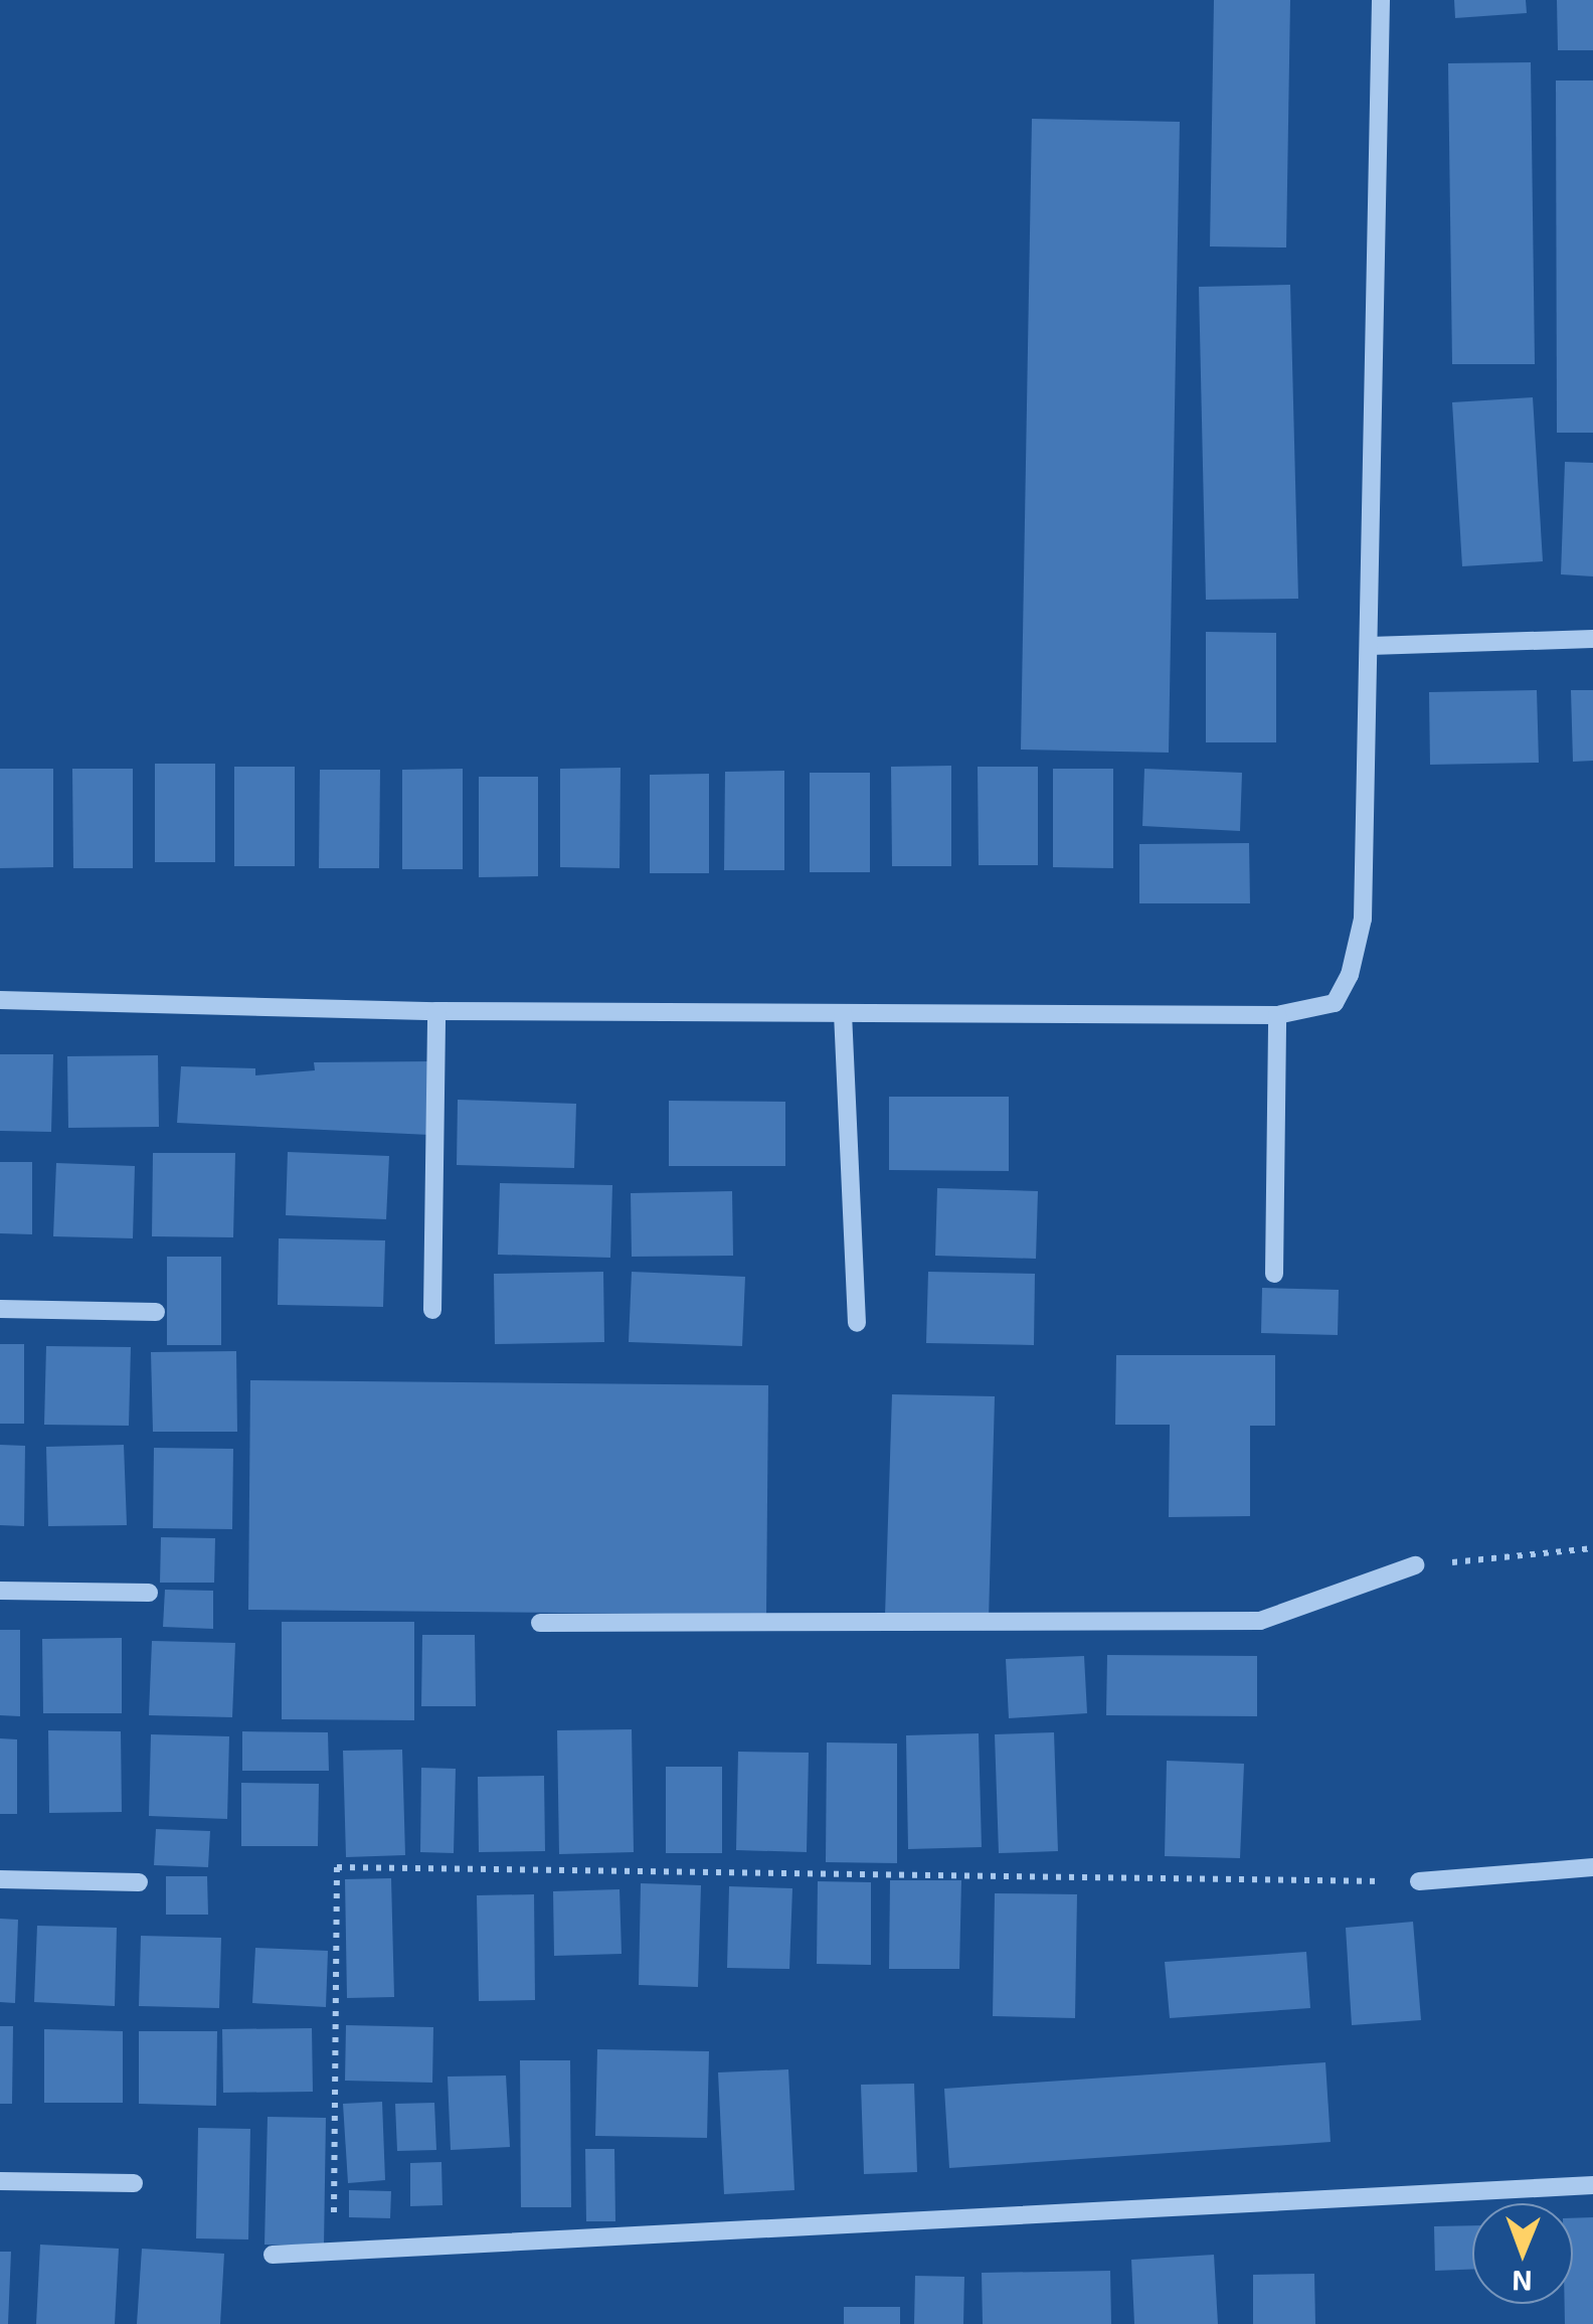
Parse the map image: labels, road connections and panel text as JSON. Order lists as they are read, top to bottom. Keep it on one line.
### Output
{"north":"bottom"}
